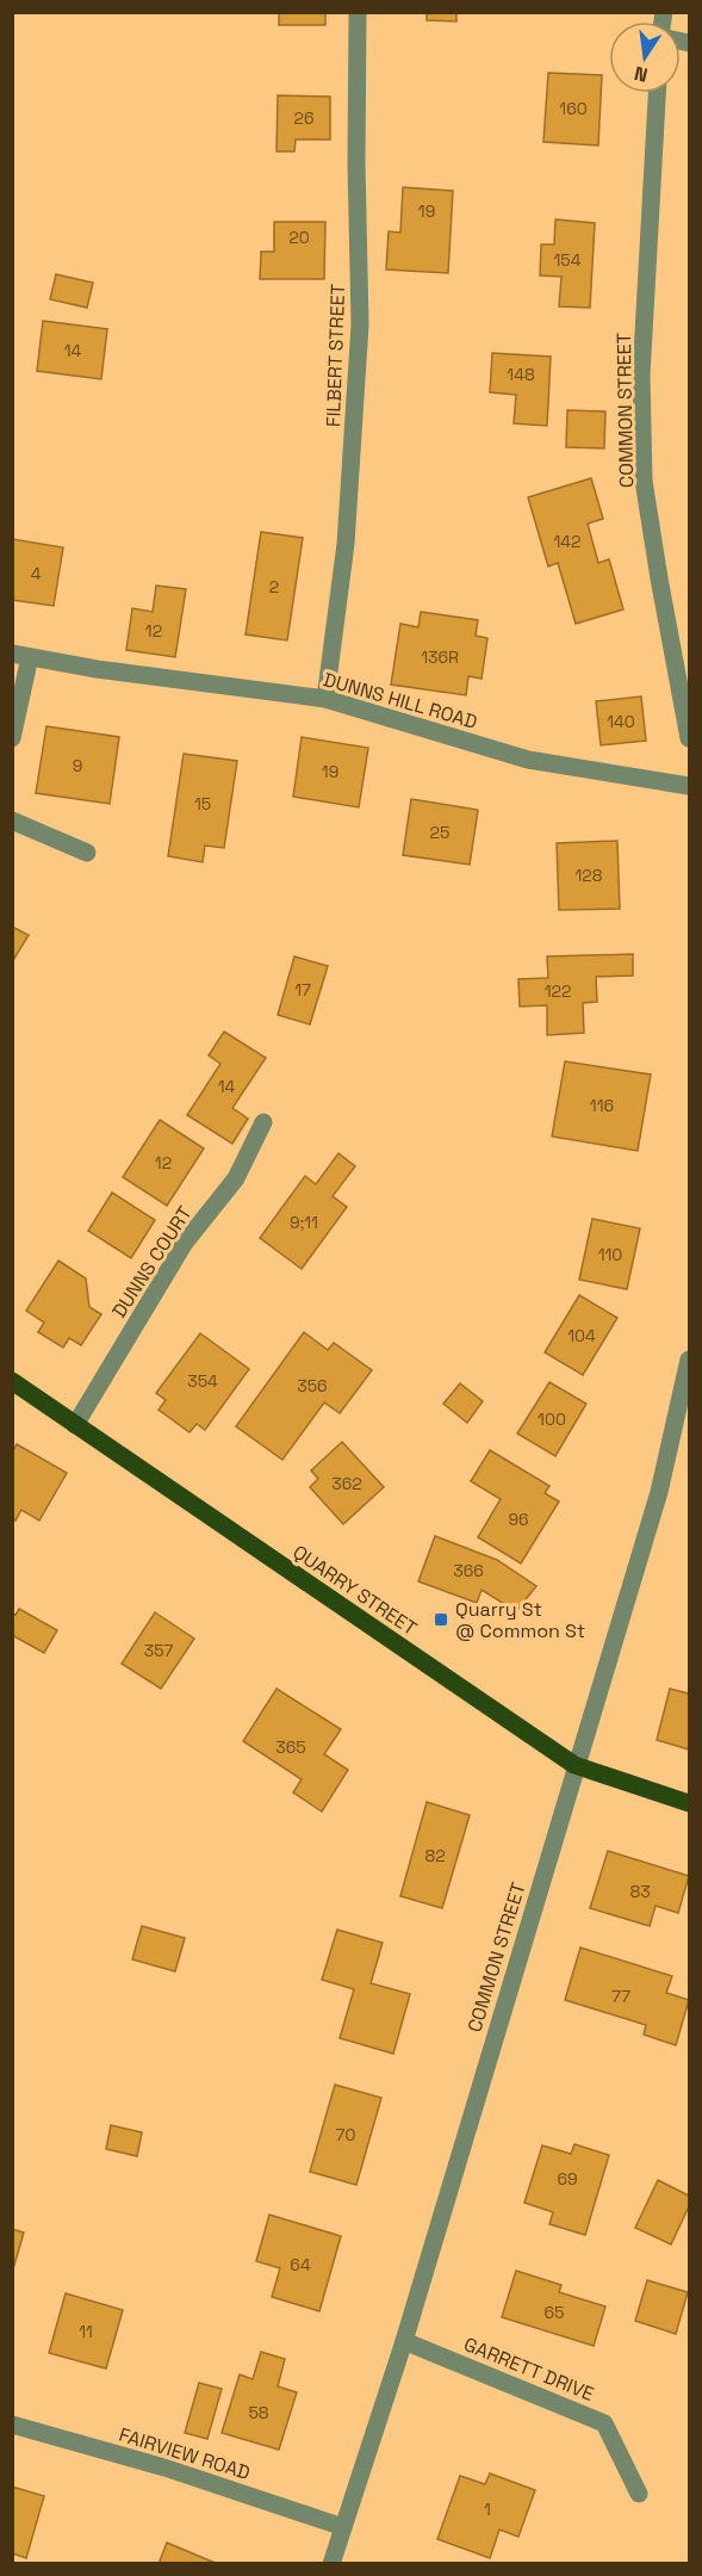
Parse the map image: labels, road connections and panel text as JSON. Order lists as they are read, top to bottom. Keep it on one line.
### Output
{"streets":{"main road":["QUARRY STREET"],"street":["FILBERT STREET","COMMON STREET","DUNNS HILL ROAD","DUNNS COURT","GARRETT DRIVE","FAIRVIEW ROAD"]},"crossings":[["FILBERT STREET","DUNNS HILL ROAD"],["COMMON STREET","QUARRY STREET"],["COMMON STREET","GARRETT DRIVE"],["COMMON STREET","FAIRVIEW ROAD"],["DUNNS COURT","QUARRY STREET"]],"places":{"transit":["Quarry St @ Common St"]},"house_numbers":["160","26","19","20","154","14","148","142","4","2","12","136R","140","9","19","15","25","128","17","122","14","116","12","9;11","110","104","354","356","100","362","96","366","357","365","82","83","77","70","69","64","65","11","58","1"],"north":"bottom"}
